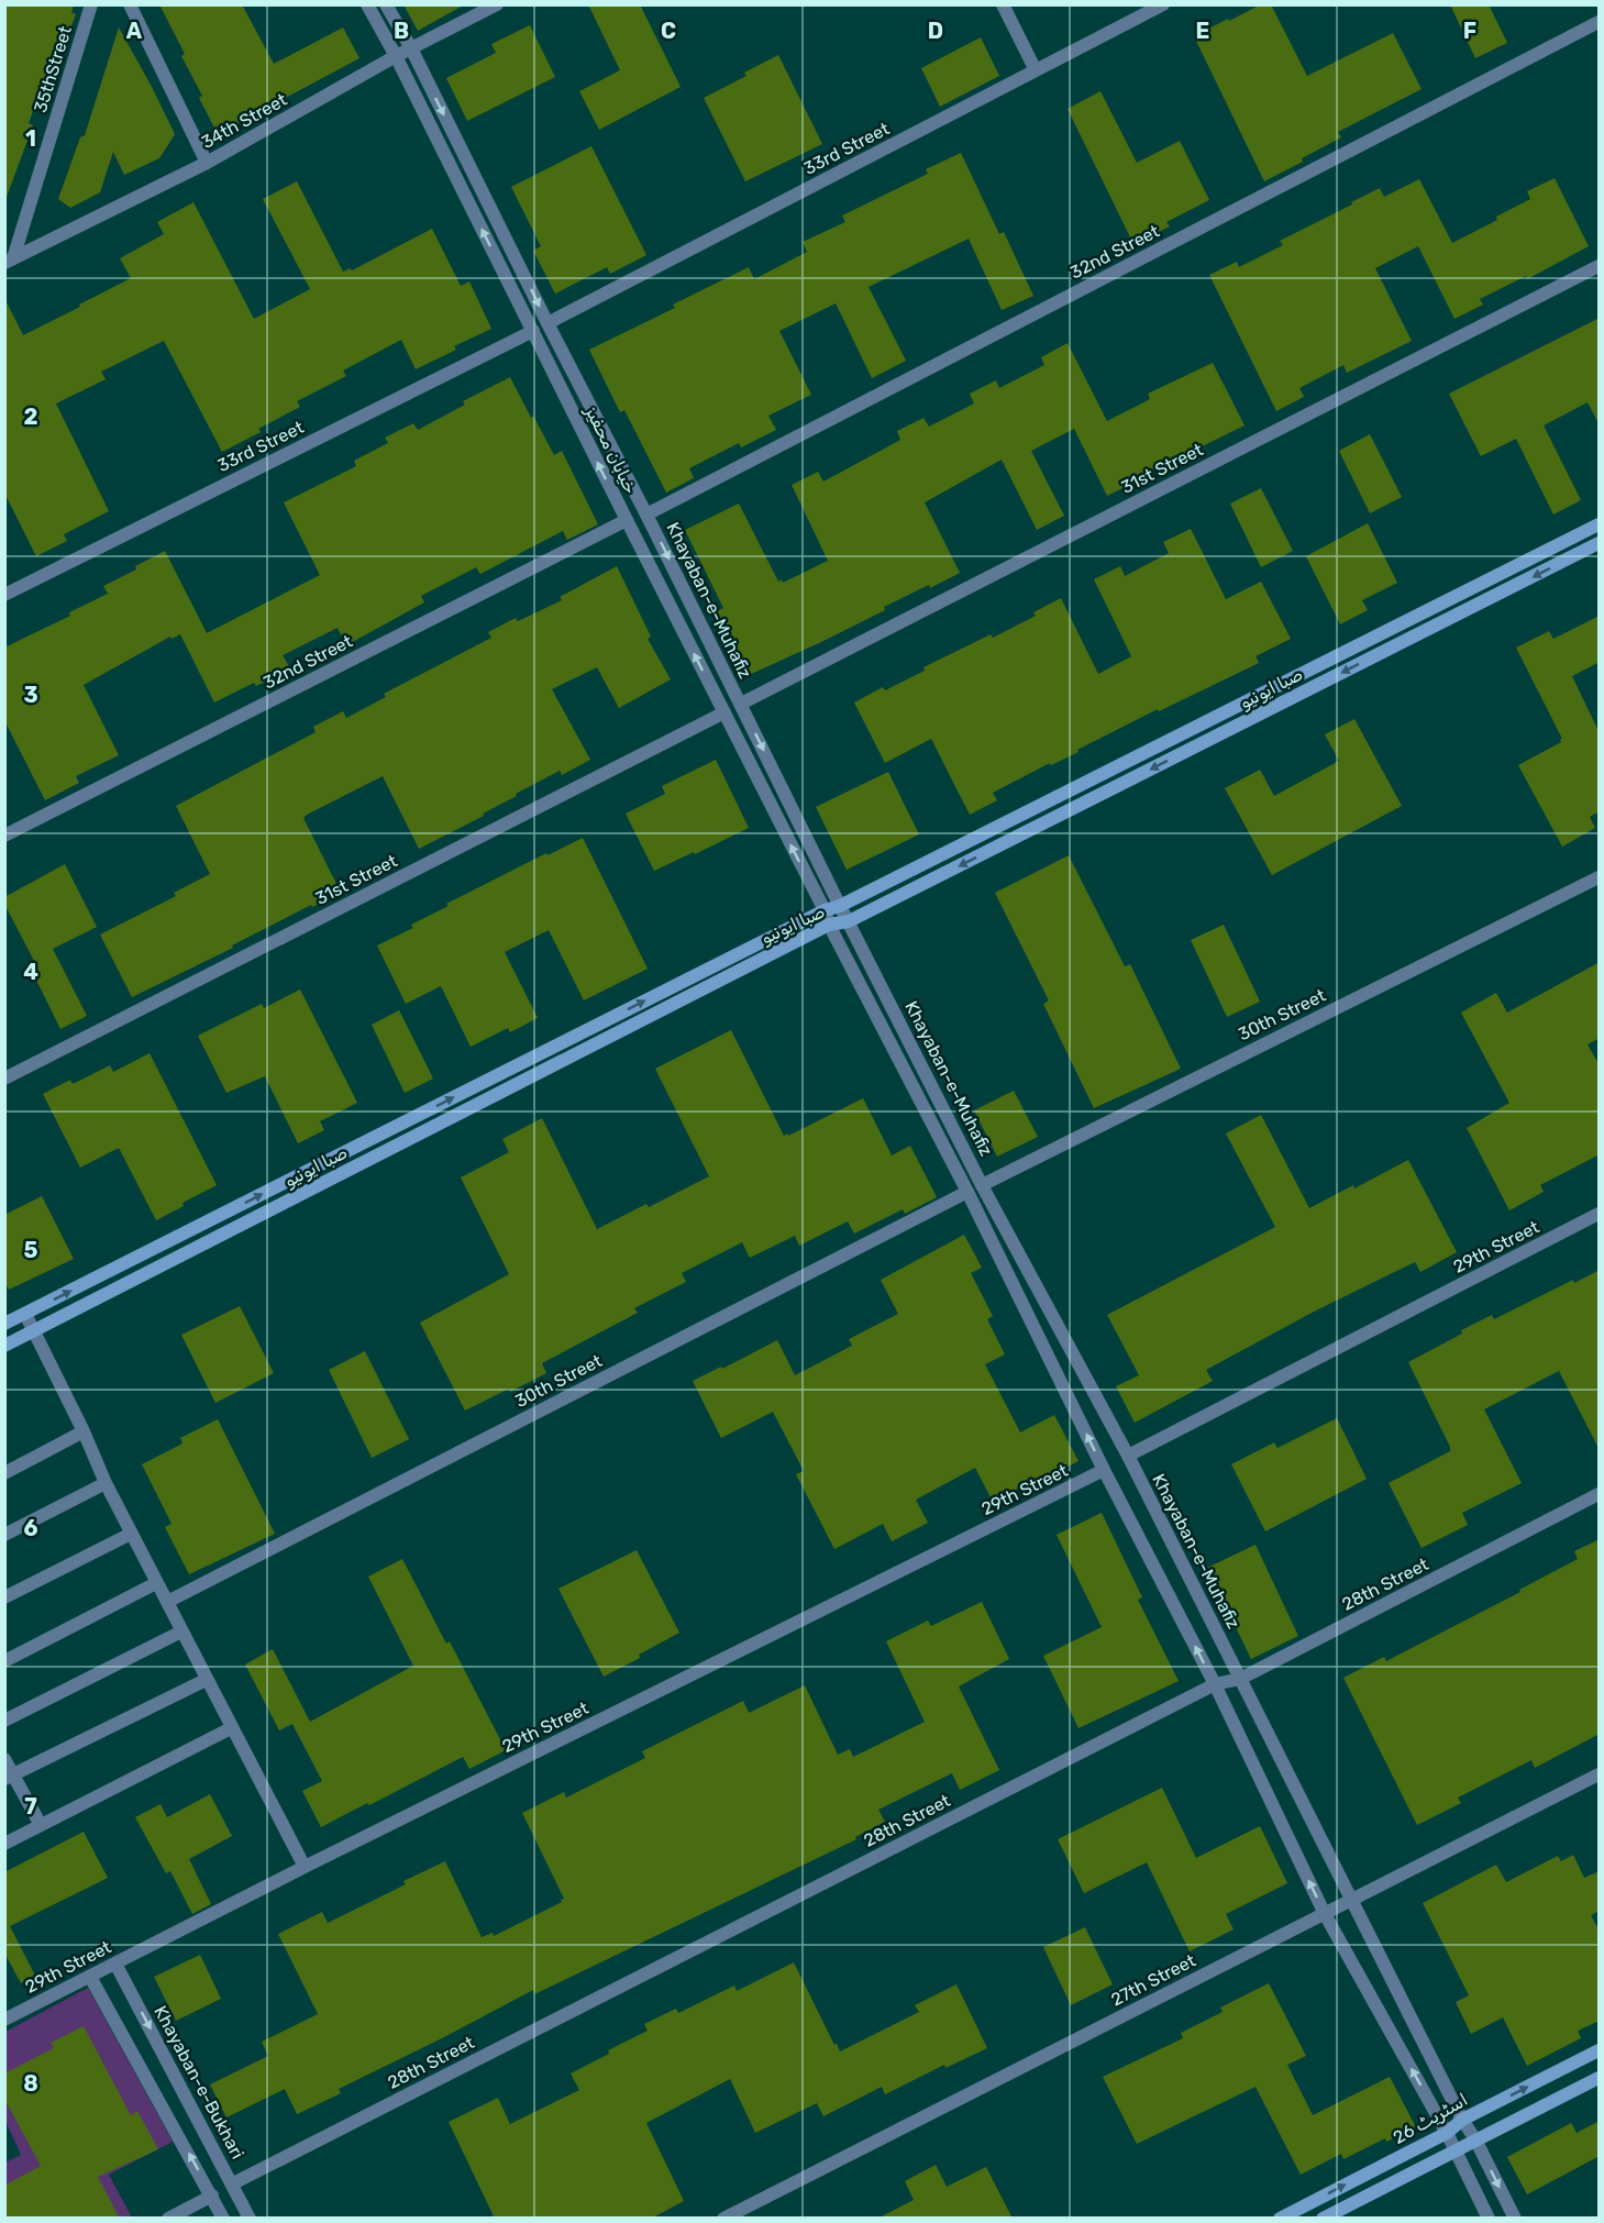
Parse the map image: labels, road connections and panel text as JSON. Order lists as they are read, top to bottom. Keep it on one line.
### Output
{"streets":{"main road":["صبا ایونیو","اسٹریٹ 26"],"street":["35thStreet","34th Street","33rd Street","32nd Street","خیابان محفیز","31st Street","Khayaban-e-Muhafiz","30th Street","29th Street","28th Street","27th Street","Khayaban-e-Bukhari"]},"crossings":[["35thStreet","34th Street"],["34th Street","خیابان محفیز"],["34th Street","Khayaban-e-Muhafiz"],["33rd Street","خیابان محفیز"],["33rd Street","Khayaban-e-Muhafiz"],["32nd Street","خیابان محفیز"],["32nd Street","Khayaban-e-Muhafiz"],["خیابان محفیز","31st Street"],["خیابان محفیز","Khayaban-e-Muhafiz"],["خیابان محفیز","صبا ایونیو"],["31st Street","Khayaban-e-Muhafiz"],["Khayaban-e-Muhafiz","صبا ایونیو"],["Khayaban-e-Muhafiz","30th Street"],["Khayaban-e-Muhafiz","29th Street"],["Khayaban-e-Muhafiz","28th Street"],["Khayaban-e-Muhafiz","27th Street"],["Khayaban-e-Muhafiz","اسٹریٹ 26"],["29th Street","Khayaban-e-Bukhari"],["28th Street","Khayaban-e-Bukhari"]],"one_way":["خیابان محفیز"],"grid":{"columns":["A","B","C","D","E","F"],"rows":["1","2","3","4","5","6","7","8"]}}
